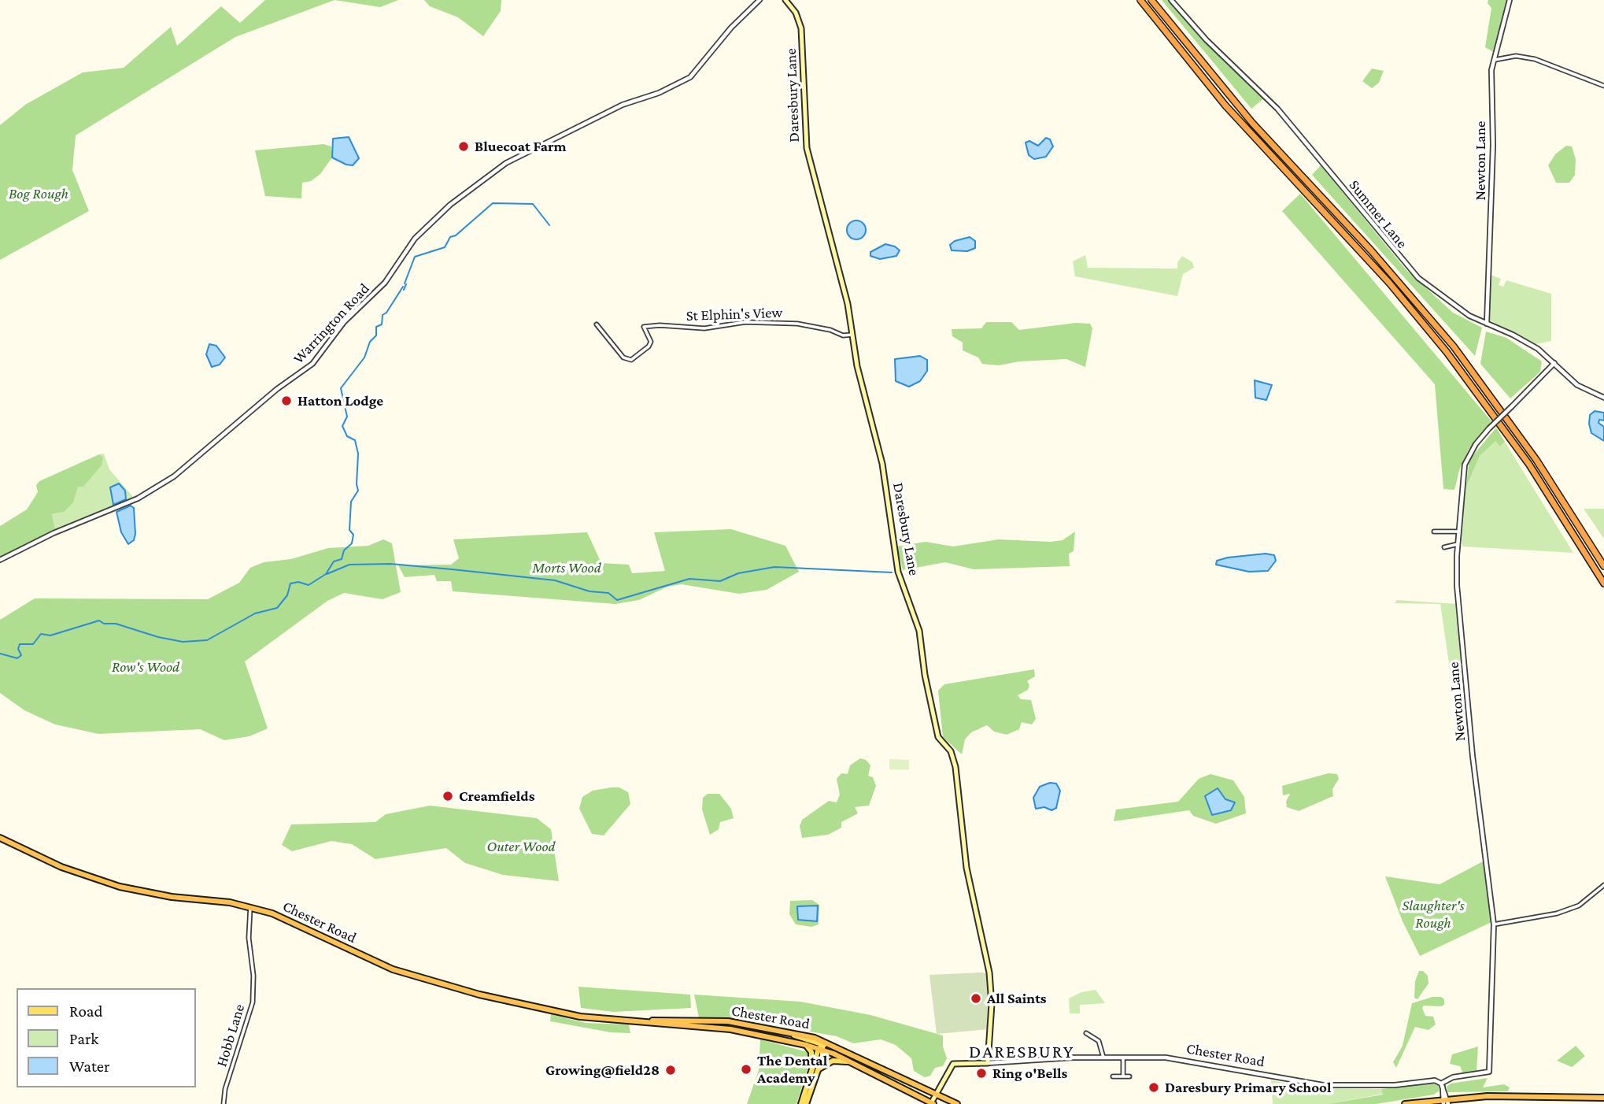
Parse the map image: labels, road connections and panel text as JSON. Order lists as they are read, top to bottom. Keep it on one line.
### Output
{"streets":{"highway":["Chester Road"],"main road":["Daresbury Lane"],"street":["Newton Lane","Summer Lane","St Elphin's View","Warrington Road","Hobb Lane"]},"crossings":[["Daresbury Lane","St Elphin's View"],["Daresbury Lane","Chester Road"],["Newton Lane","Summer Lane"],["Newton Lane","Chester Road"],["Chester Road","Hobb Lane"]],"districts":["DARESBURY"],"parks":["Bog Rough","Morts Wood","Row's Wood","Outer Wood","Slaughter's Rough"],"places":["Bluecoat Farm","Hatton Lodge","Creamfields","All Saints","The Dental Academy","Growing@field28","Ring o'Bells","Daresbury Primary School"],"legend":["Road","Park","Water"]}
